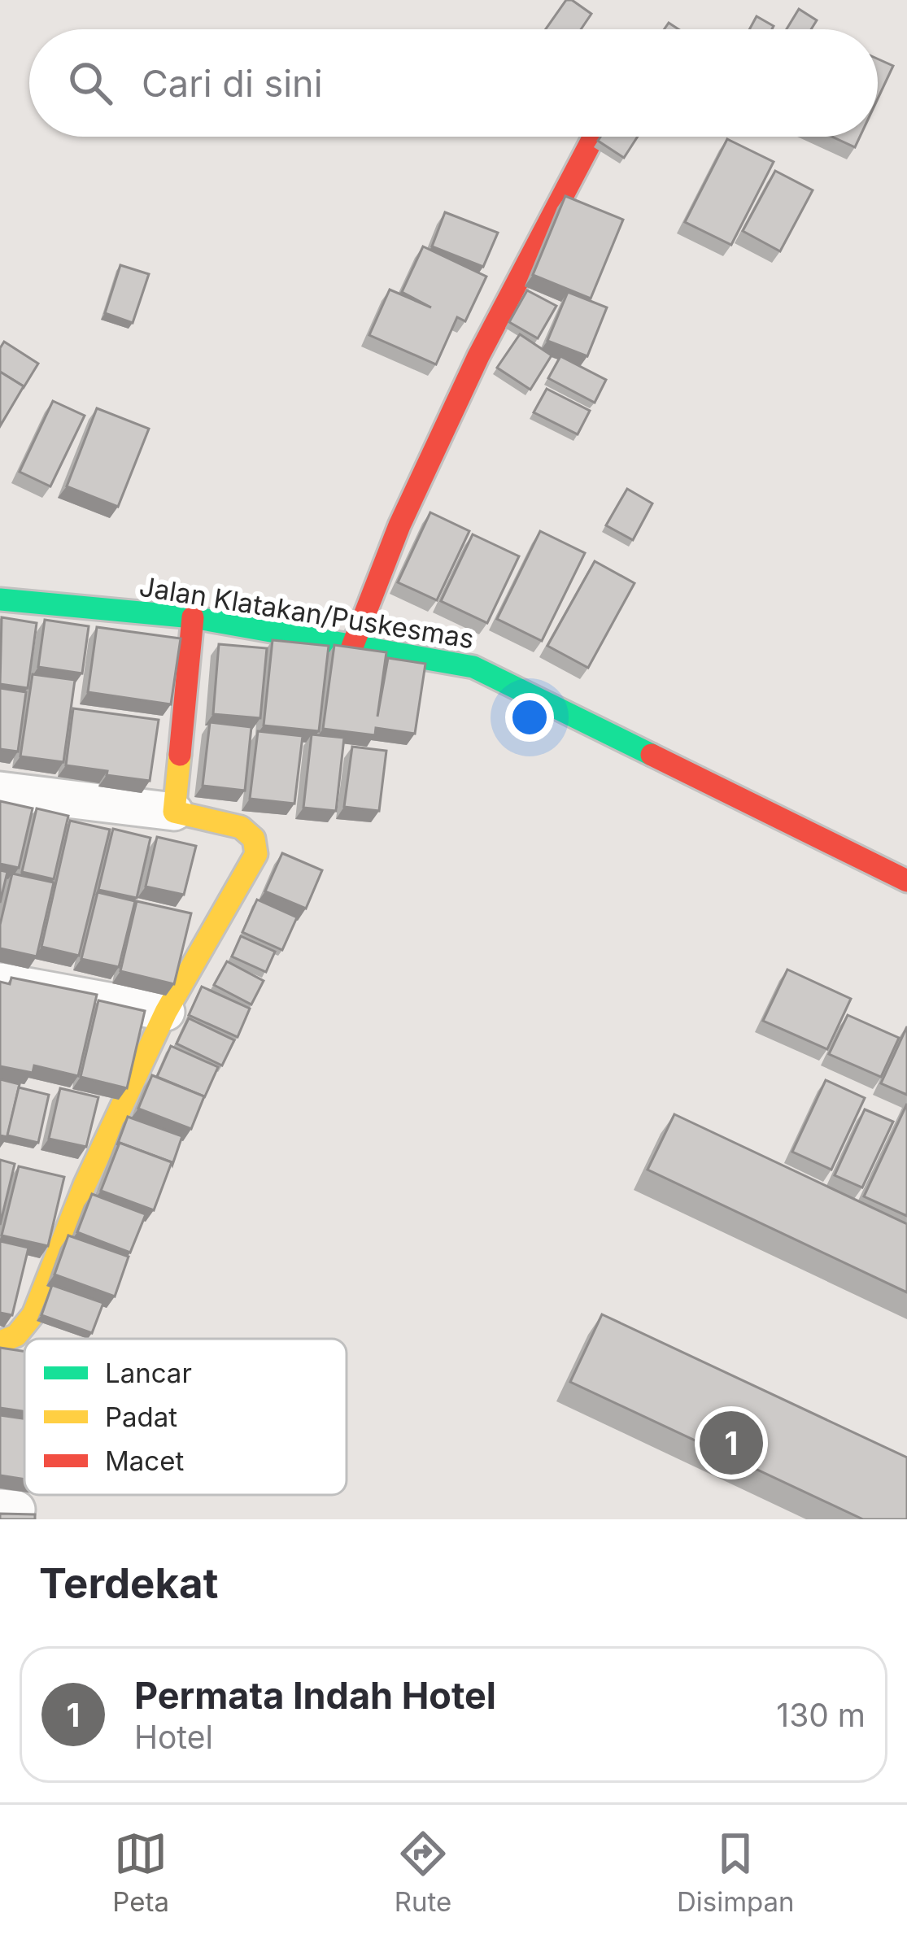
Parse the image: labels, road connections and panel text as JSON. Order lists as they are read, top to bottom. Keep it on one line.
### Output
{"streets":{"street":["Jalan Klatakan/Puskesmas"]},"legend":["Lancar","Padat","Macet"],"page":{"search":"Cari di sini","pins":"1","heading":"Terdekat","list":[{"mark":"1","name":"Permata Indah Hotel","note":"Hotel","value":"130 m"}],"nav":["Peta","Rute","Disimpan"]}}
